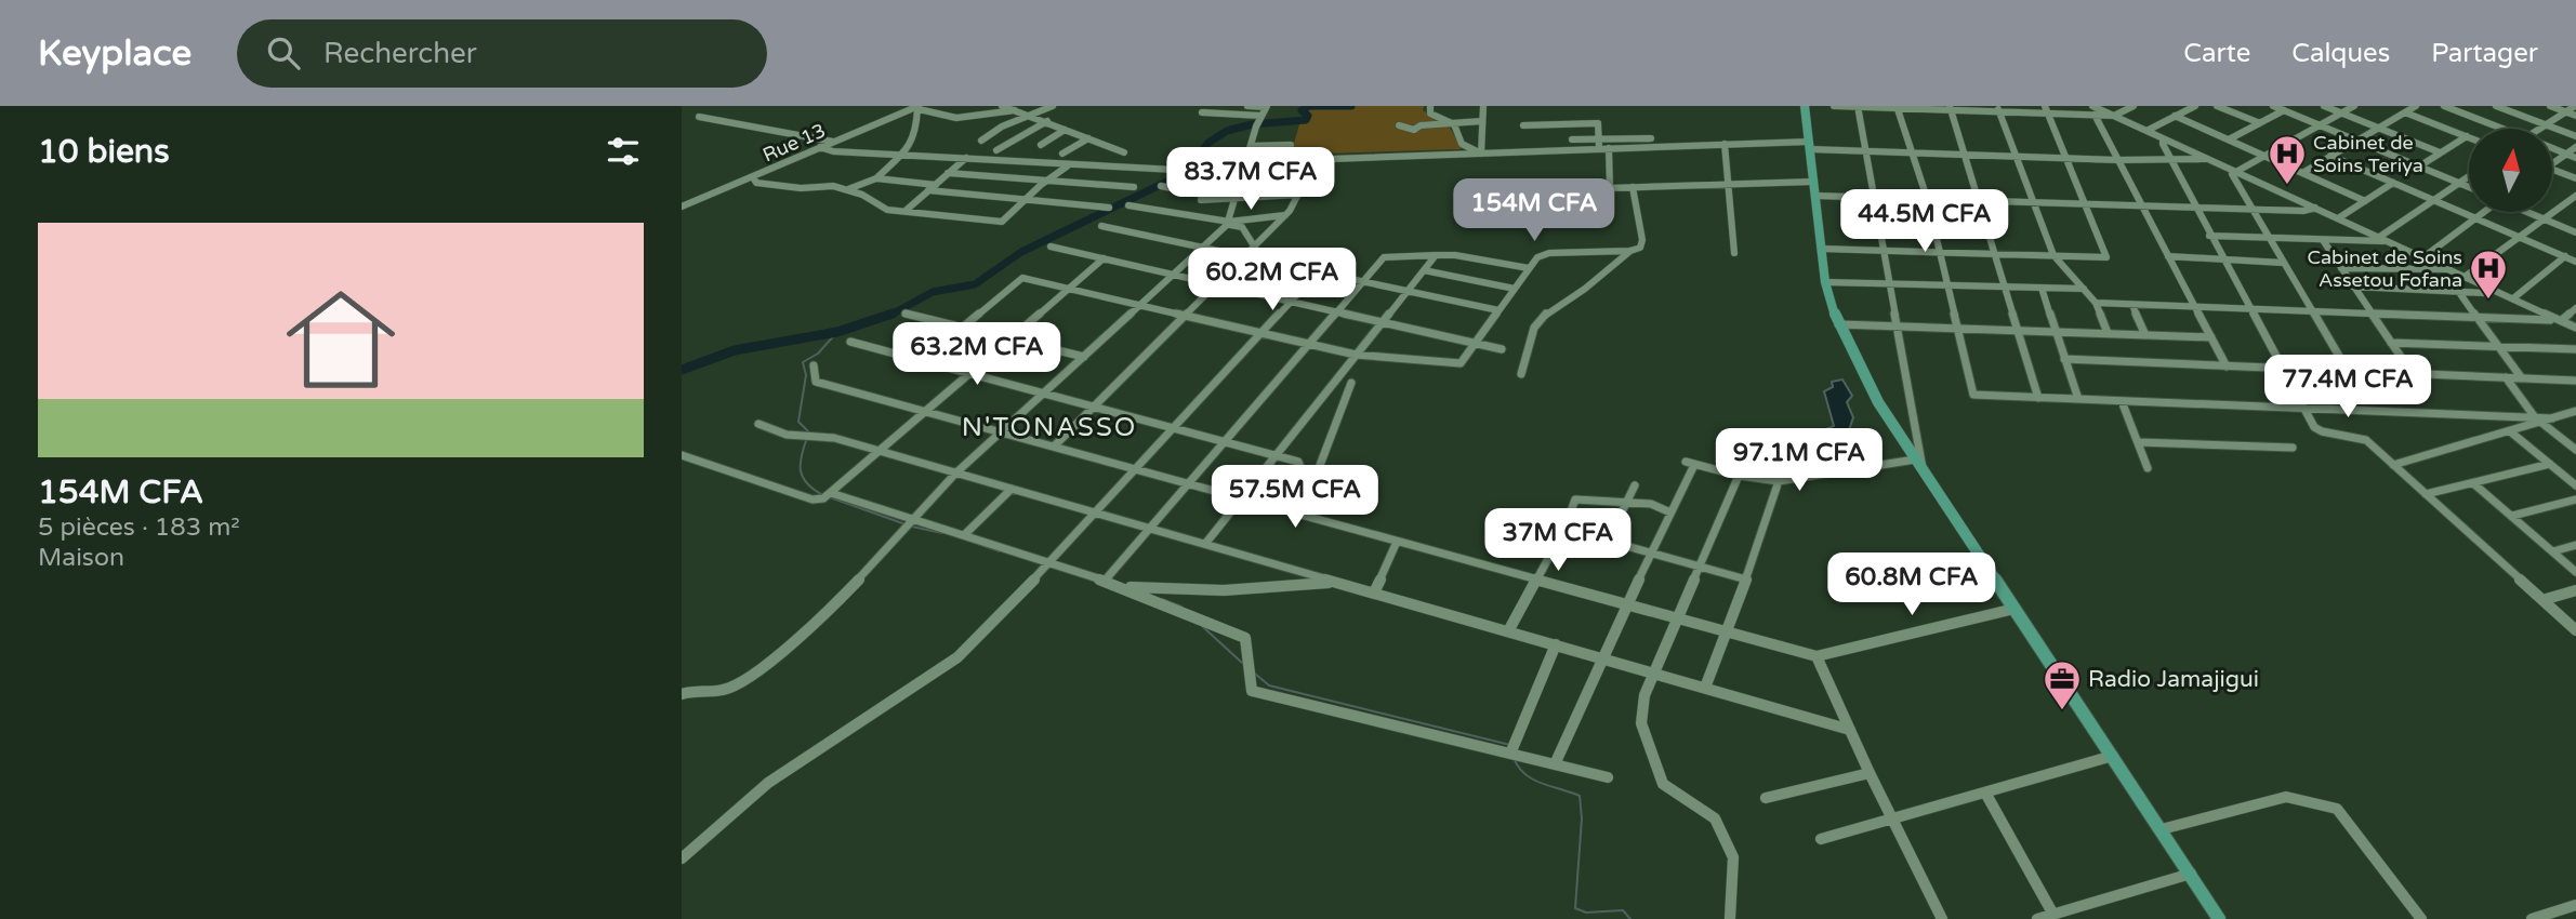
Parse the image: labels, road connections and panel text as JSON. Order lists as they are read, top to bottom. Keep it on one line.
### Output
{"streets":{"street":["Rue 13"]},"districts":["N'TONASSO"],"places":{"hospital":["Cabinet de Soins Teriya","Cabinet de Soins Assetou Fofana"],"office":["Radio Jamajigui"]},"north":"top","page":{"header":"Keyplace","search":"Rechercher","nav":["Carte","Calques","Partager"],"heading":"10 biens","price":["83.7M CFA","154M CFA","44.5M CFA","60.2M CFA","63.2M CFA","77.4M CFA","97.1M CFA","57.5M CFA","37M CFA","60.8M CFA"],"list":[{"name":"154M CFA","note":"5 pièces · 183 m² · Maison"}]}}
